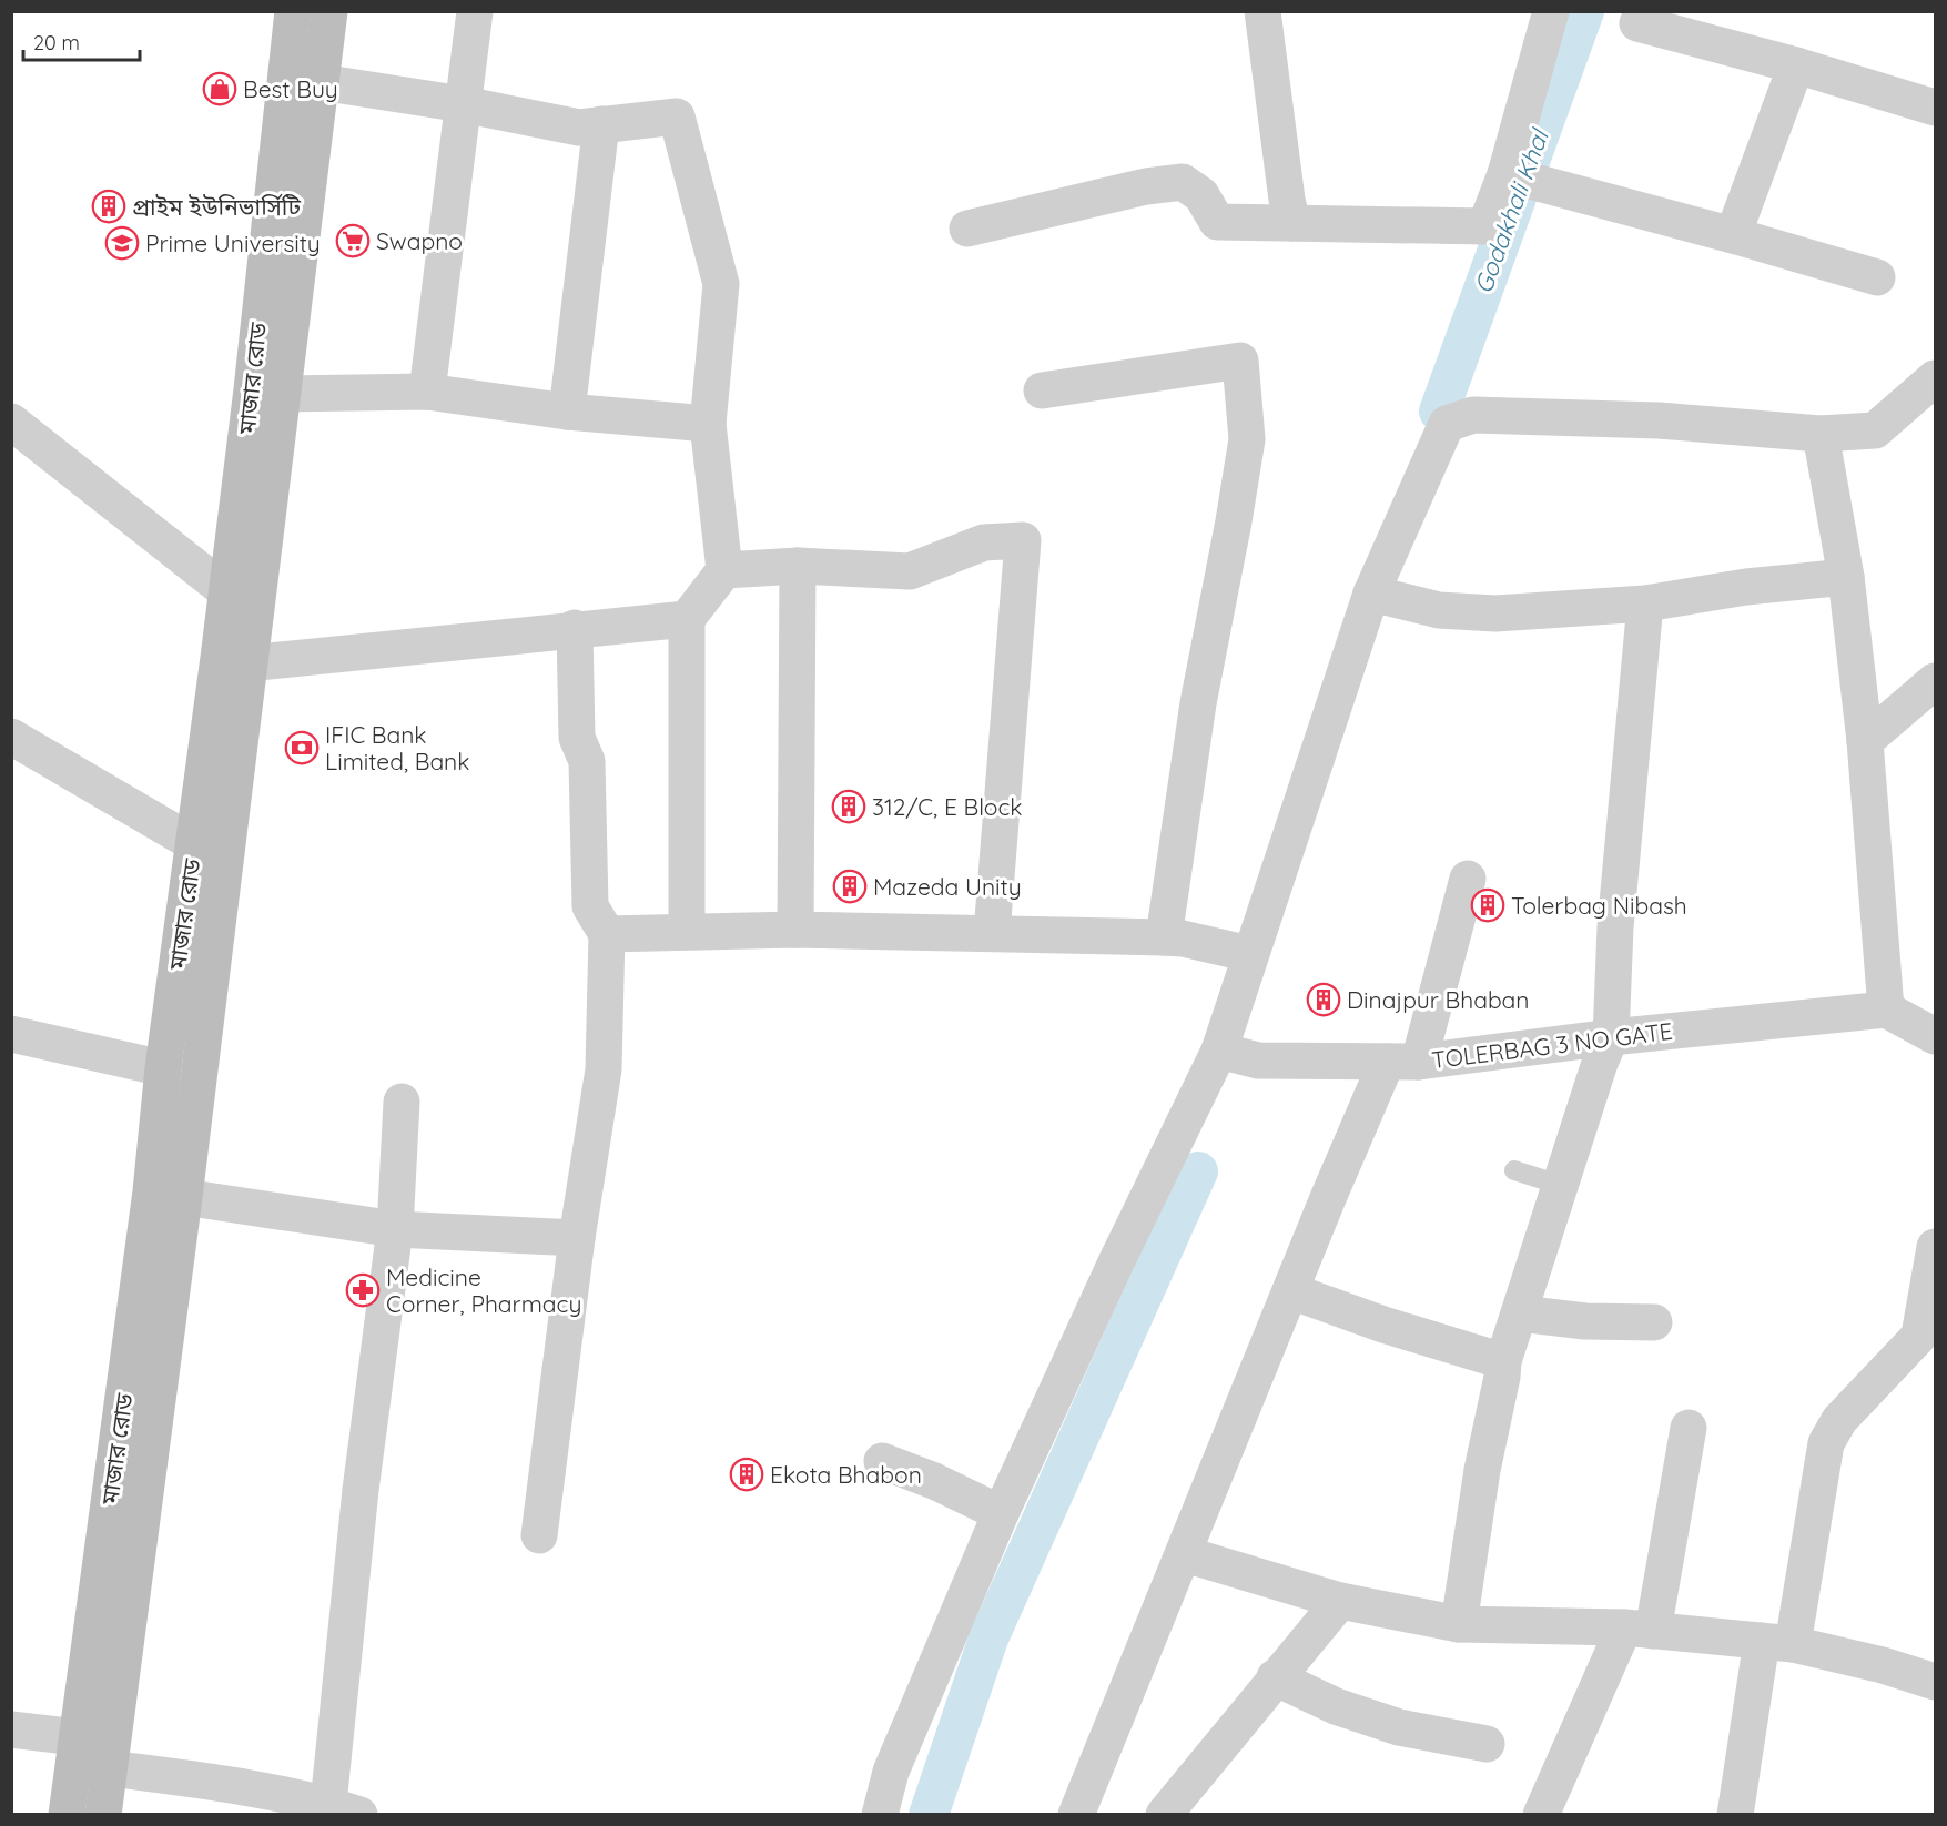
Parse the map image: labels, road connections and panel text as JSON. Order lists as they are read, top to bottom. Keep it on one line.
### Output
{"streets":{"main road":["মাজার রোড"],"street":["TOLERBAG 3 NO GATE"]},"water":["Godakhali Khal"],"places":{"shop":["Best Buy"],"building":["প্রাইম ইউনিভার্সিটি","312/C, E Block","Mazeda Unity","Tolerbag Nibash","Dinajpur Bhaban","Ekota Bhabon"],"supermarket":["Swapno"],"school or university":["Prime University"],"bank":["IFIC Bank Limited, Bank"],"pharmacy":["Medicine Corner, Pharmacy"]},"scale_bar":"20 m"}
